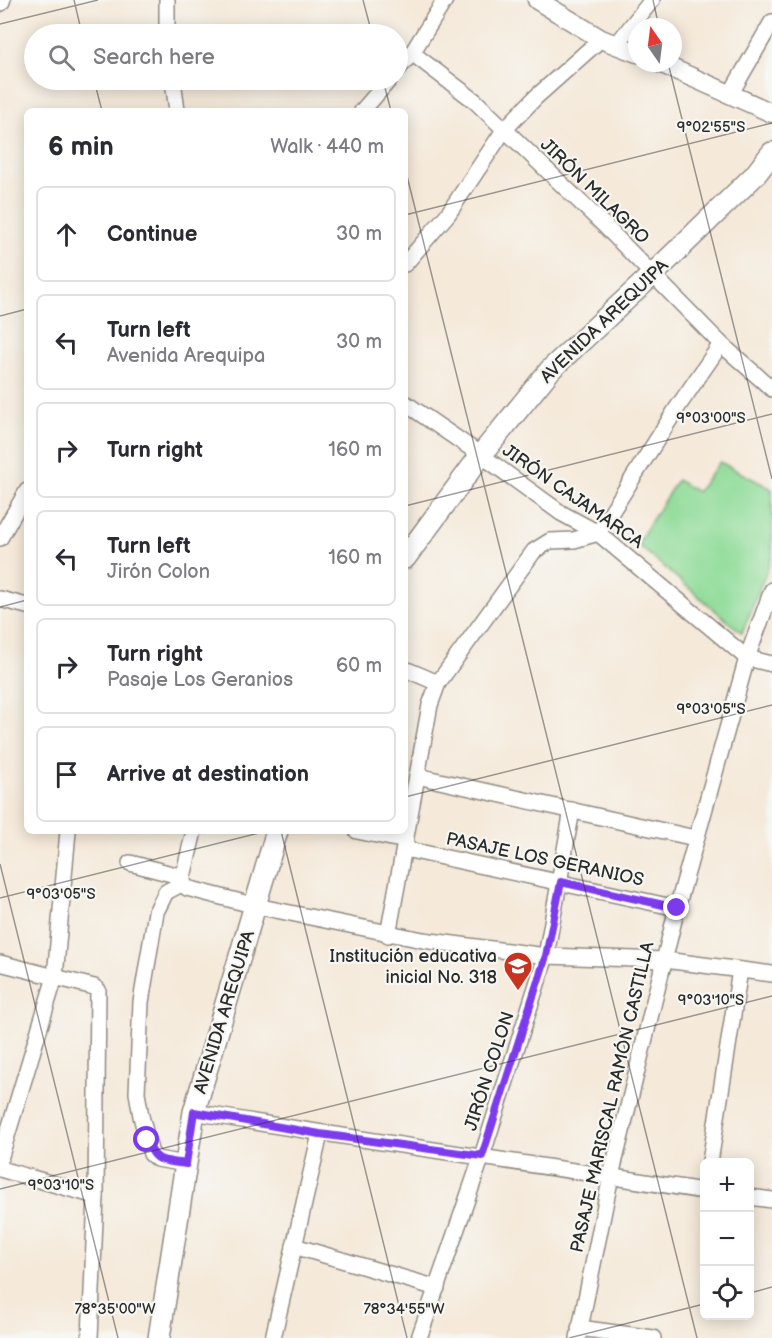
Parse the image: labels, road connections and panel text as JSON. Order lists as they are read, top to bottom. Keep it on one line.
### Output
{"streets":{"main road":["AVENIDA AREQUIPA"],"street":["JIRÓN MILAGRO","JIRÓN CAJAMARCA","PASAJE LOS GERANIOS","JIRÓN COLON","PASAJE MARISCAL RAMÓN CASTILLA"]},"crossings":[["JIRÓN MILAGRO","AVENIDA AREQUIPA"],["AVENIDA AREQUIPA","JIRÓN CAJAMARCA"],["JIRÓN CAJAMARCA","PASAJE MARISCAL RAMÓN CASTILLA"],["PASAJE LOS GERANIOS","JIRÓN COLON"],["PASAJE LOS GERANIOS","PASAJE MARISCAL RAMÓN CASTILLA"]],"places":{"school or university":["Institución educativa inicial No. 318"]},"north":"top","page":{"search":"Search here","heading":["6 min","Walk · 440 m"],"list":[["Continue","30 m"],["Turn left","Avenida Arequipa","30 m"],["Turn right","160 m"],["Turn left","Jirón Colon","160 m"],["Turn right","Pasaje Los Geranios","60 m"],"Arrive at destination"],"map_buttons":["+","−"]},"coordinates":["9°02'55\"S","9°03'00\"S","9°03'05\"S","9°03'10\"S","78°35'00\"W","78°34'55\"W"]}
